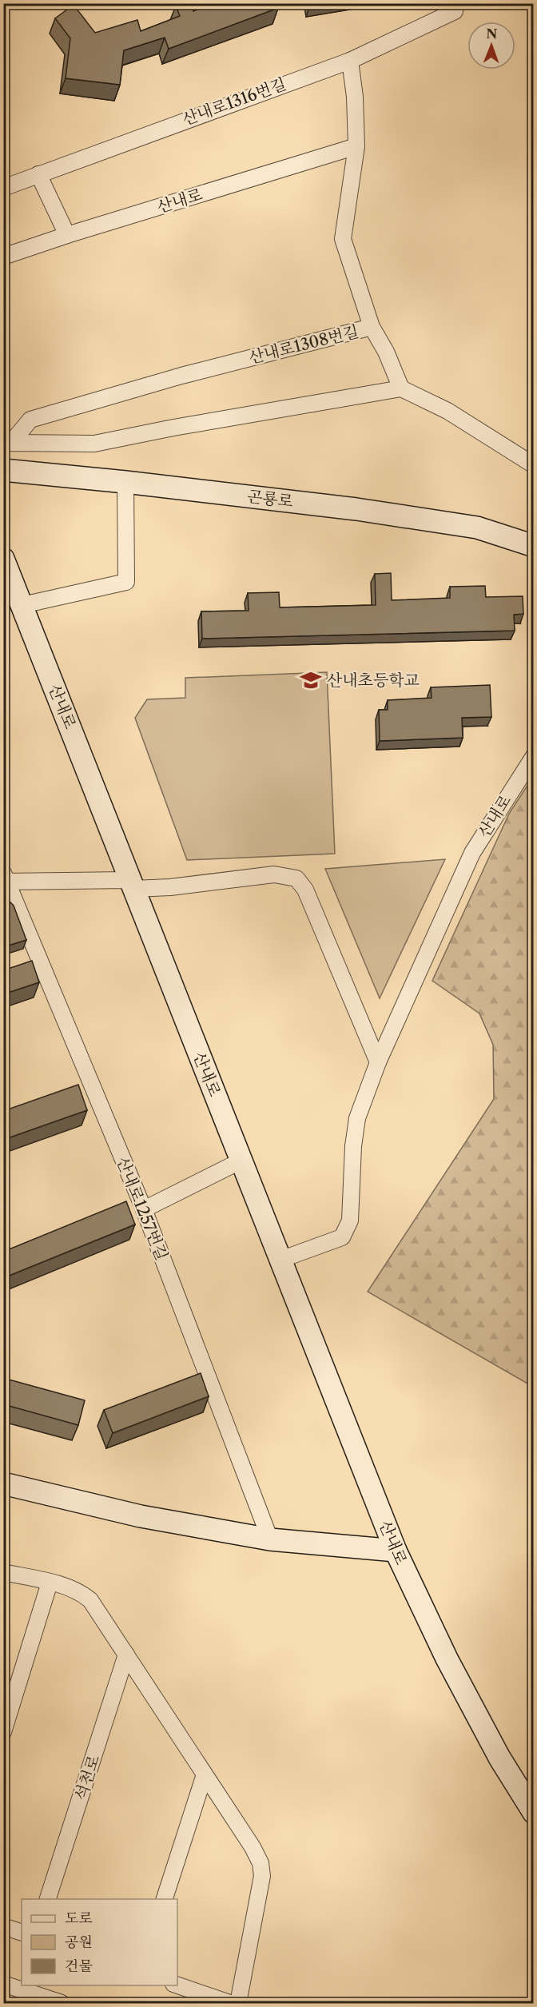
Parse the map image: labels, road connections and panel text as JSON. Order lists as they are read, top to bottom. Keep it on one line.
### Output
{"streets":{"main road":["산내로","곤룡로"],"street":["산내로1316번길","산내로1308번길","산내로1257번길","석천로"]},"crossings":[["산내로1316번길","산내로1308번길"],["산내로","산내로1308번길"]],"places":{"school or university":["산내초등학교"]},"legend":["도로","공원","건물"],"north":"top"}
